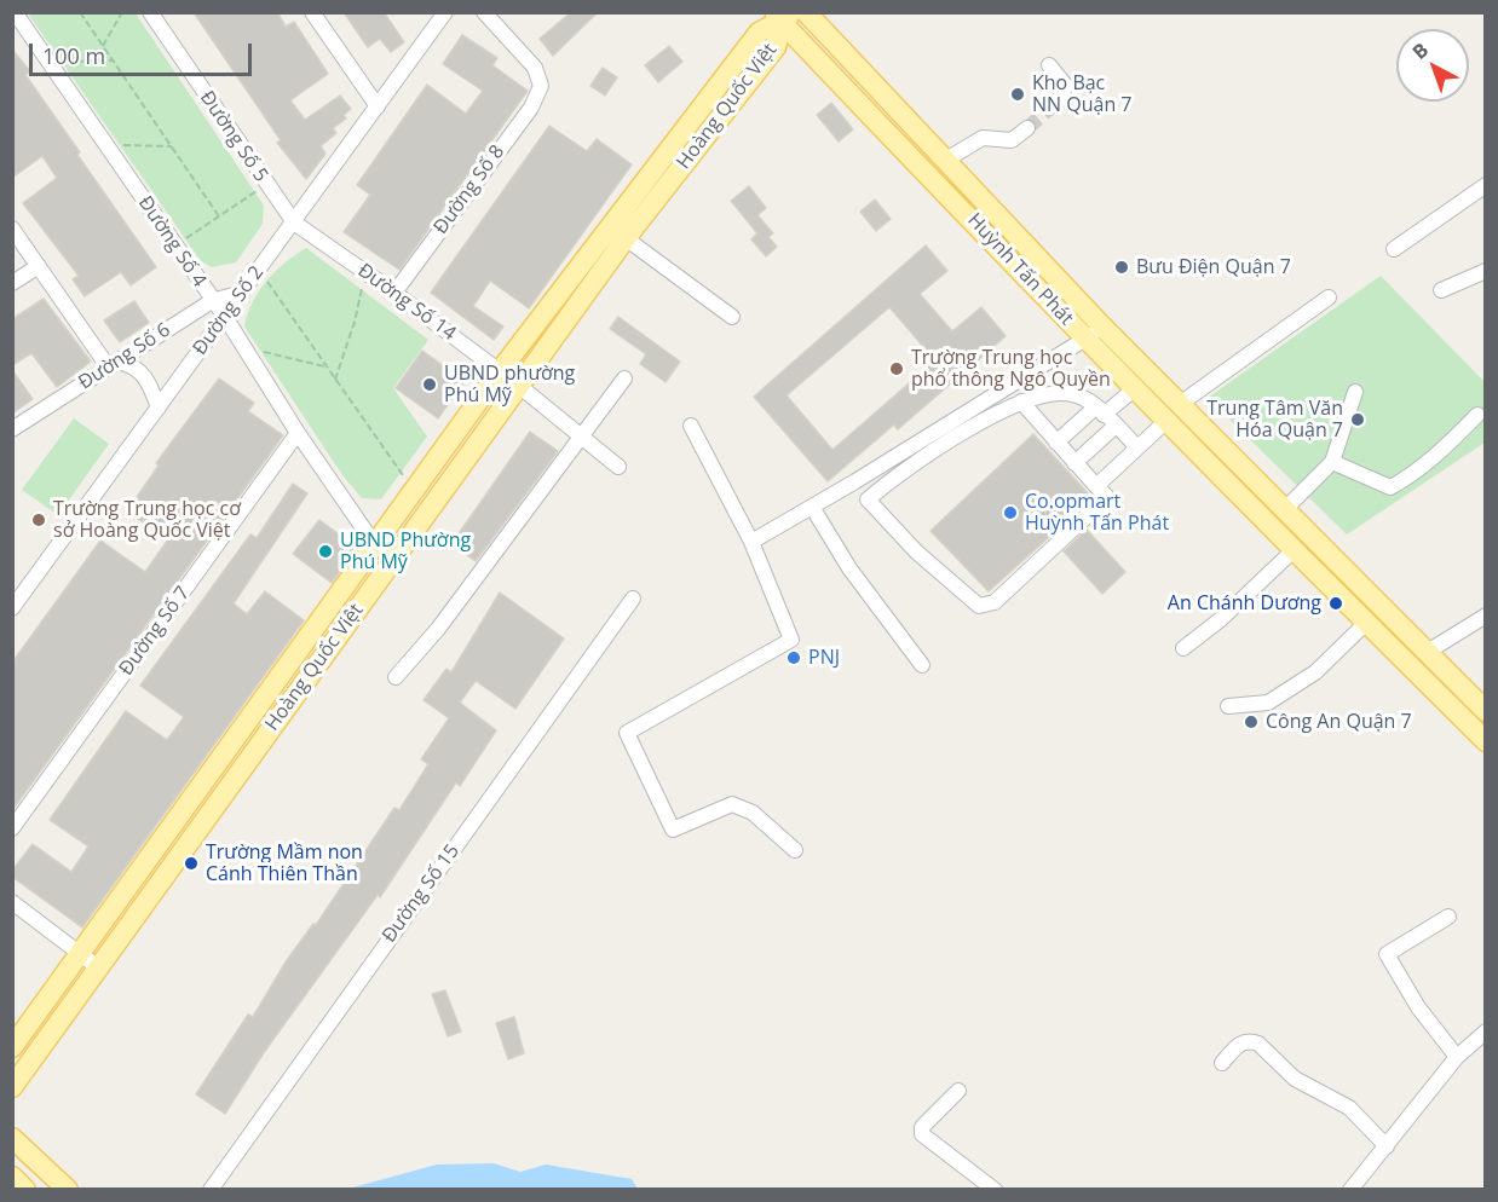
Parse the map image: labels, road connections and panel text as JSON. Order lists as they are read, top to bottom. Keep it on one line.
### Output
{"streets":{"main road":["Hoàng Quốc Việt","Huỳnh Tấn Phát"],"street":["Đường Số 5","Đường Số 8","Đường Số 4","Đường Số 14","Đường Số 2","Đường Số 6","Đường Số 7","Đường Số 15"]},"crossings":[["Hoàng Quốc Việt","Đường Số 4"],["Hoàng Quốc Việt","Huỳnh Tấn Phát"],["Hoàng Quốc Việt","Đường Số 14"],["Đường Số 5","Đường Số 14"],["Đường Số 5","Đường Số 2"],["Đường Số 8","Đường Số 14"],["Đường Số 4","Đường Số 2"],["Đường Số 4","Đường Số 6"],["Đường Số 4","Đường Số 7"],["Đường Số 14","Đường Số 2"],["Đường Số 2","Đường Số 6"]],"places":["Kho Bạc NN Quận 7","Bưu Điện Quận 7","Trường Trung học phổ thông Ngô Quyền","UBND phường Phú Mỹ","Trung Tâm Văn Hóa Quận 7","Co.opmart Huỳnh Tấn Phát","Trường Trung học cơ sở Hoàng Quốc Việt","UBND Phường Phú Mỹ","An Chánh Dương","PNJ","Công An Quận 7","Trường Mầm non Cánh Thiên Thần"],"scale_bar":"100 m","north":"top left"}
